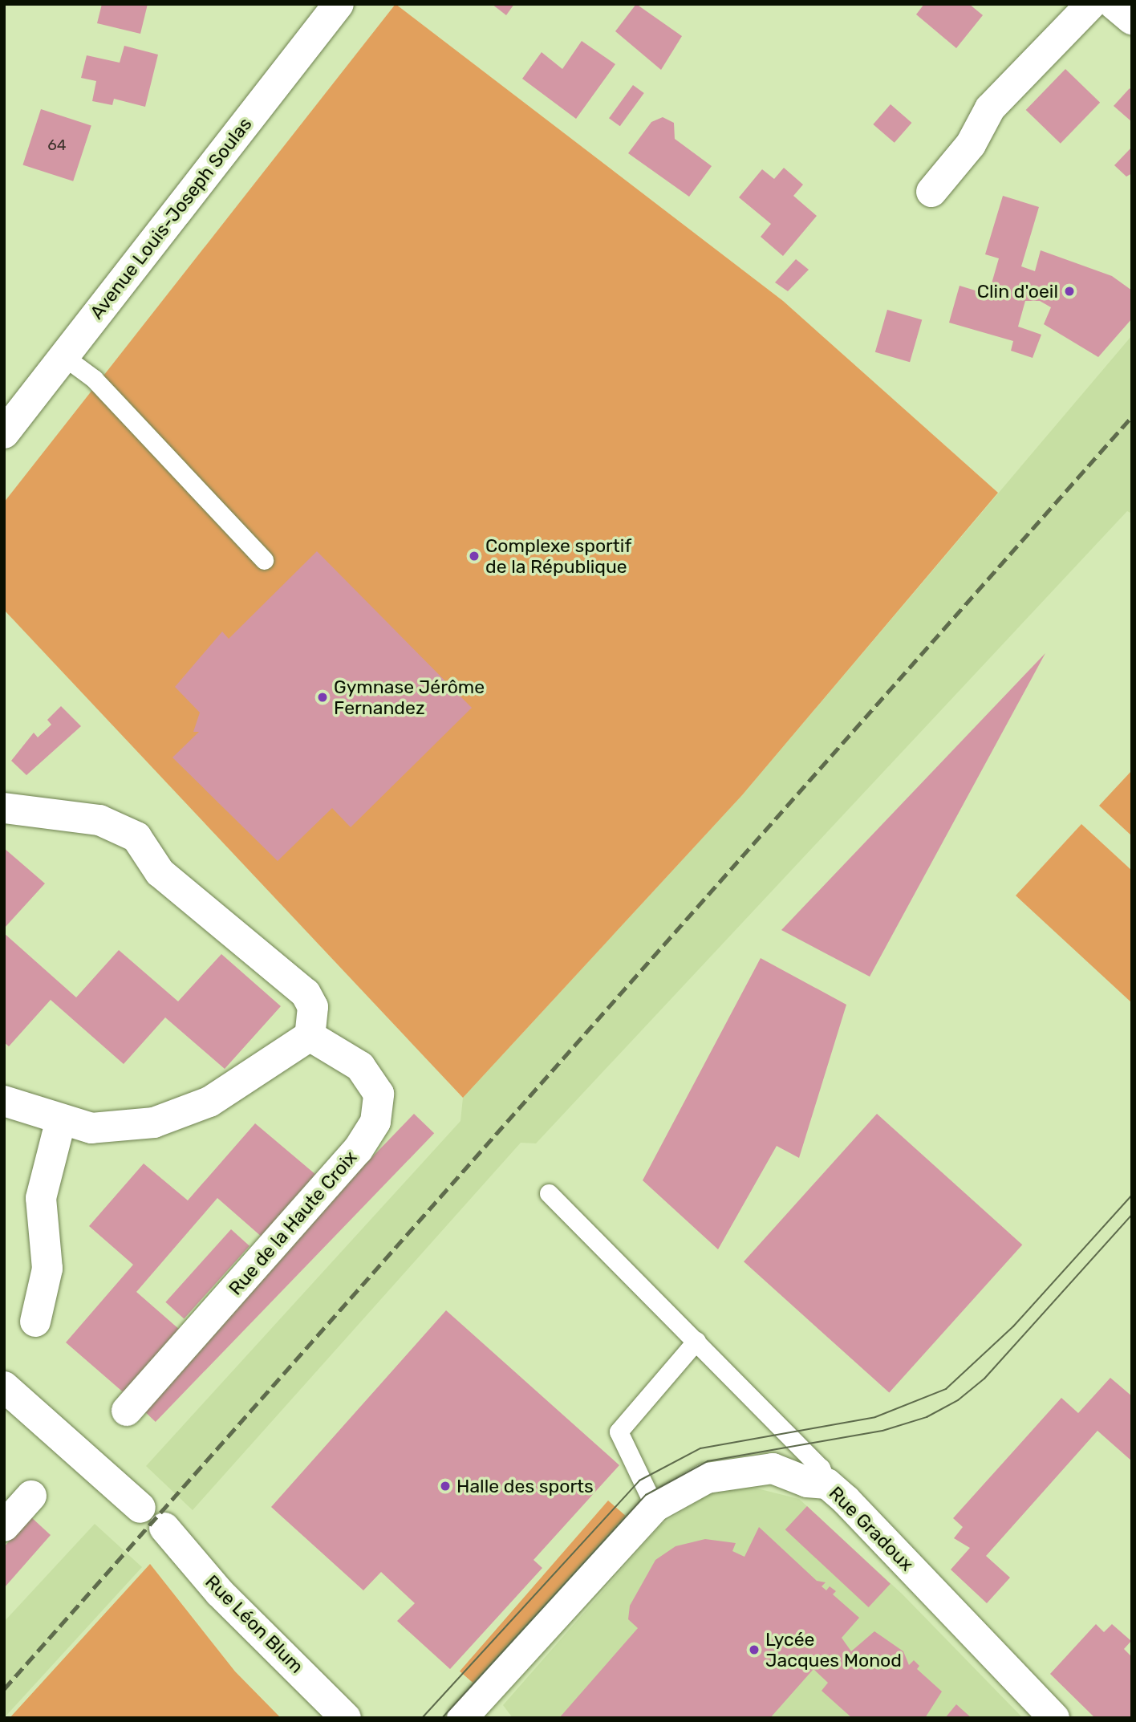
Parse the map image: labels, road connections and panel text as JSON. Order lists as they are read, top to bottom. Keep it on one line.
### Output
{"streets":{"street":["Avenue Louis-Joseph Soulas","Rue de la Haute Croix","Rue Gradoux","Rue Léon Blum"]},"places":["Clin d'oeil","Complexe sportif de la République","Gymnase Jérôme Fernandez","Halle des sports","Lycée Jacques Monod"],"house_numbers":["64"]}
